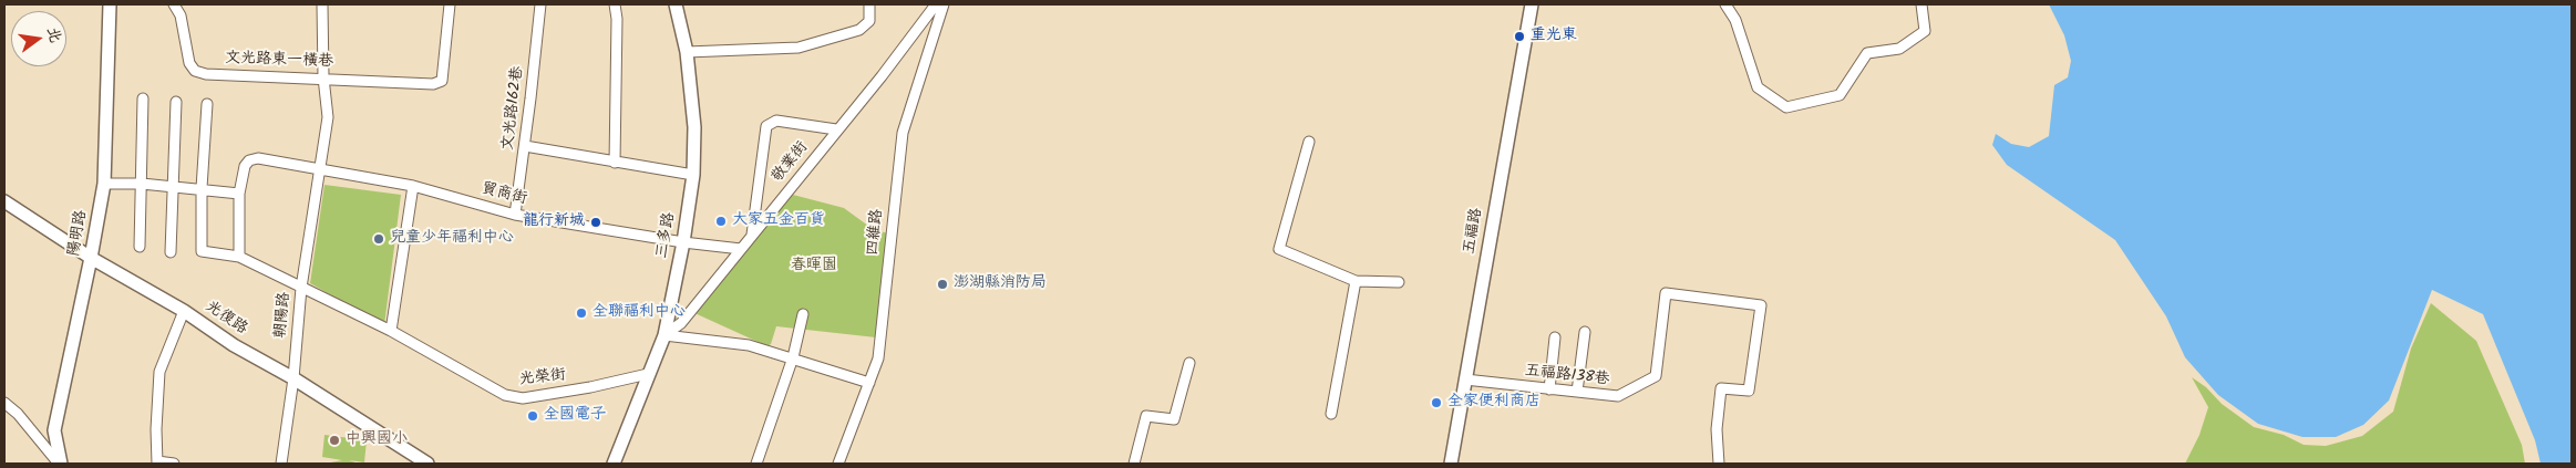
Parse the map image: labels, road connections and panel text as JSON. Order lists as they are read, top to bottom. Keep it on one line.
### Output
{"streets":{"street":["文光路東一橫巷","文光路162巷","敬業街","貿商街","五福路","四維路","陽明路","三多路","朝陽路","光復路","五福路138巷","光榮街"]},"crossings":[["文光路162巷","貿商街"],["敬業街","貿商街"],["敬業街","三多路"],["貿商街","三多路"],["貿商街","朝陽路"],["五福路","五福路138巷"],["陽明路","光復路"],["三多路","光榮街"],["朝陽路","光復路"],["朝陽路","光榮街"]],"parks":["春暉園"],"places":["重光東","大家五金百貨","龍行新城","兒童少年福利中心","澎湖縣消防局","全聯福利中心","全家便利商店","全國電子","中興國小"],"north":"right"}
